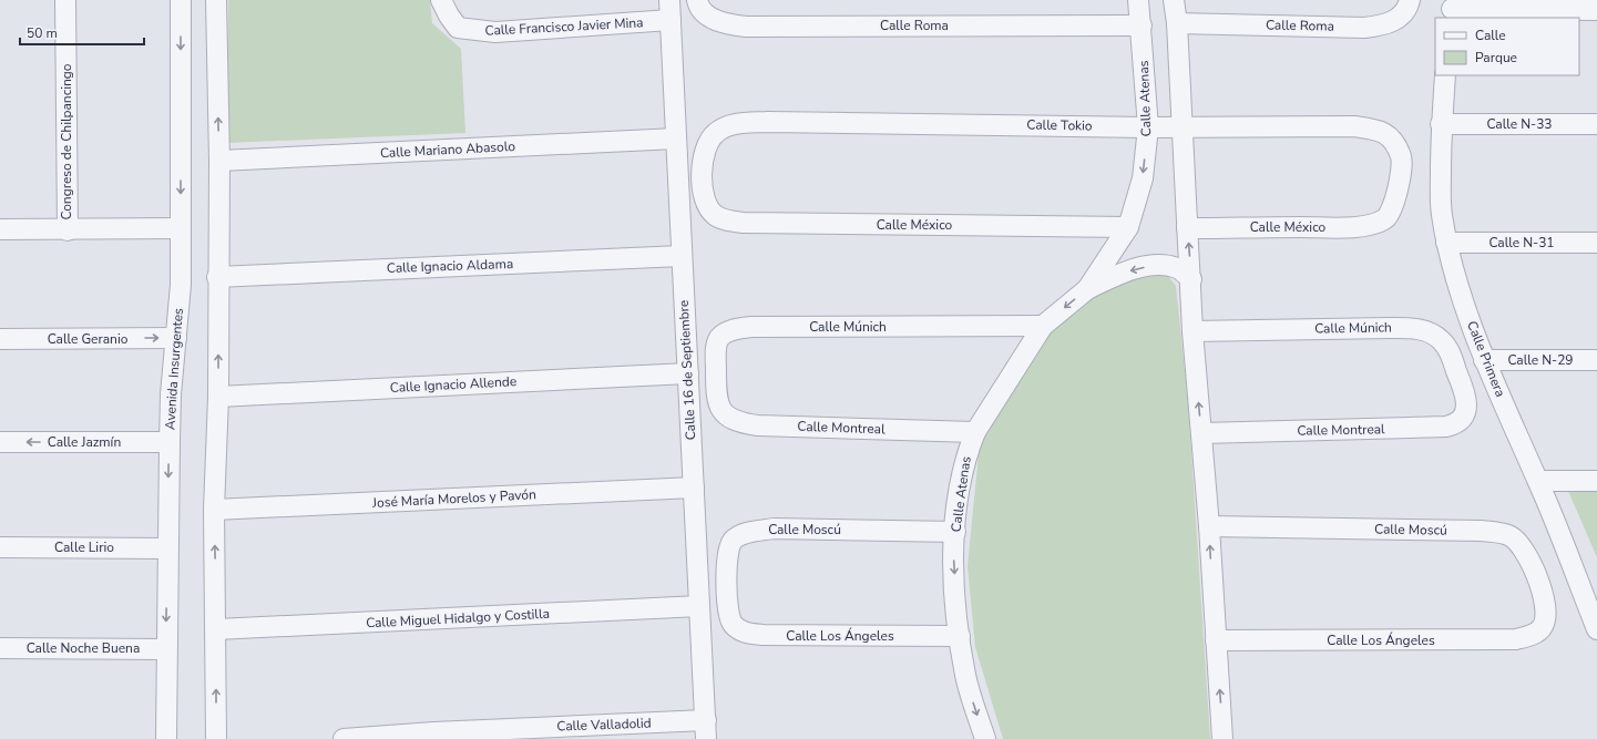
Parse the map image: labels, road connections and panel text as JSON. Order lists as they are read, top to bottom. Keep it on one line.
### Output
{"streets":{"street":["Calle Roma","Calle Francisco Javier Mina","Calle Atenas","Calle N-33","Calle Tokio","Congreso de Chilpancingo","Calle Mariano Abasolo","Calle México","Calle N-31","Calle Ignacio Aldama","Calle Múnich","Calle Geranio","Calle Primera","Calle N-29","Avenida Insurgentes","Calle 16 de Septiembre","Calle Ignacio Allende","Calle Montreal","Calle Jazmín","José María Morelos y Pavón","Calle Moscú","Calle Lirio","Calle Miguel Hidalgo y Costilla","Calle Los Ángeles","Calle Noche Buena","Calle Valladolid"]},"crossings":[["Calle Roma","Calle Atenas"],["Calle Francisco Javier Mina","Calle 16 de Septiembre"],["Calle Atenas","Calle Tokio"],["Calle Atenas","Calle México"],["Calle Atenas","Calle Múnich"],["Calle Atenas","Calle Montreal"],["Calle Atenas","Calle Moscú"],["Calle Atenas","Calle Los Ángeles"],["Calle N-33","Calle Primera"],["Calle Tokio","Calle México"],["Calle Mariano Abasolo","Calle 16 de Septiembre"],["Calle N-31","Calle Primera"],["Calle Ignacio Aldama","Calle 16 de Septiembre"],["Calle Múnich","Calle Montreal"],["Calle Geranio","Avenida Insurgentes"],["Calle Primera","Calle N-29"],["Avenida Insurgentes","Calle Jazmín"],["Avenida Insurgentes","Calle Lirio"],["Avenida Insurgentes","Calle Noche Buena"],["Calle 16 de Septiembre","Calle Ignacio Allende"],["Calle 16 de Septiembre","José María Morelos y Pavón"],["Calle 16 de Septiembre","Calle Miguel Hidalgo y Costilla"],["Calle 16 de Septiembre","Calle Valladolid"],["Calle Moscú","Calle Los Ángeles"]],"one_way":["Calle Jazmín"],"legend":["Calle","Parque"],"scale_bar":"50 m"}
